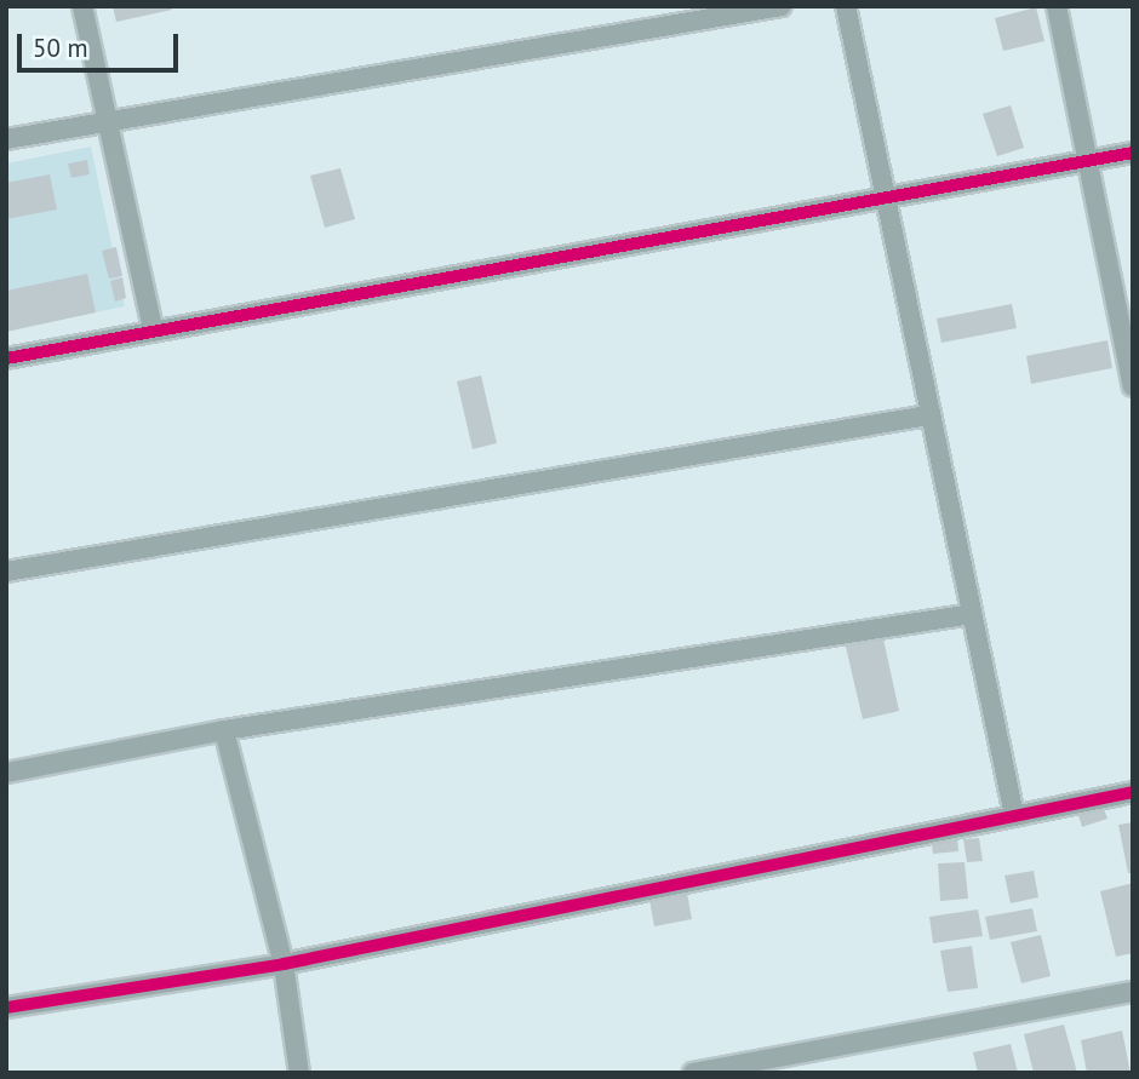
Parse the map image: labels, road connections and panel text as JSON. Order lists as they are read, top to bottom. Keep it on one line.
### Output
{"scale_bar":"50 m"}
